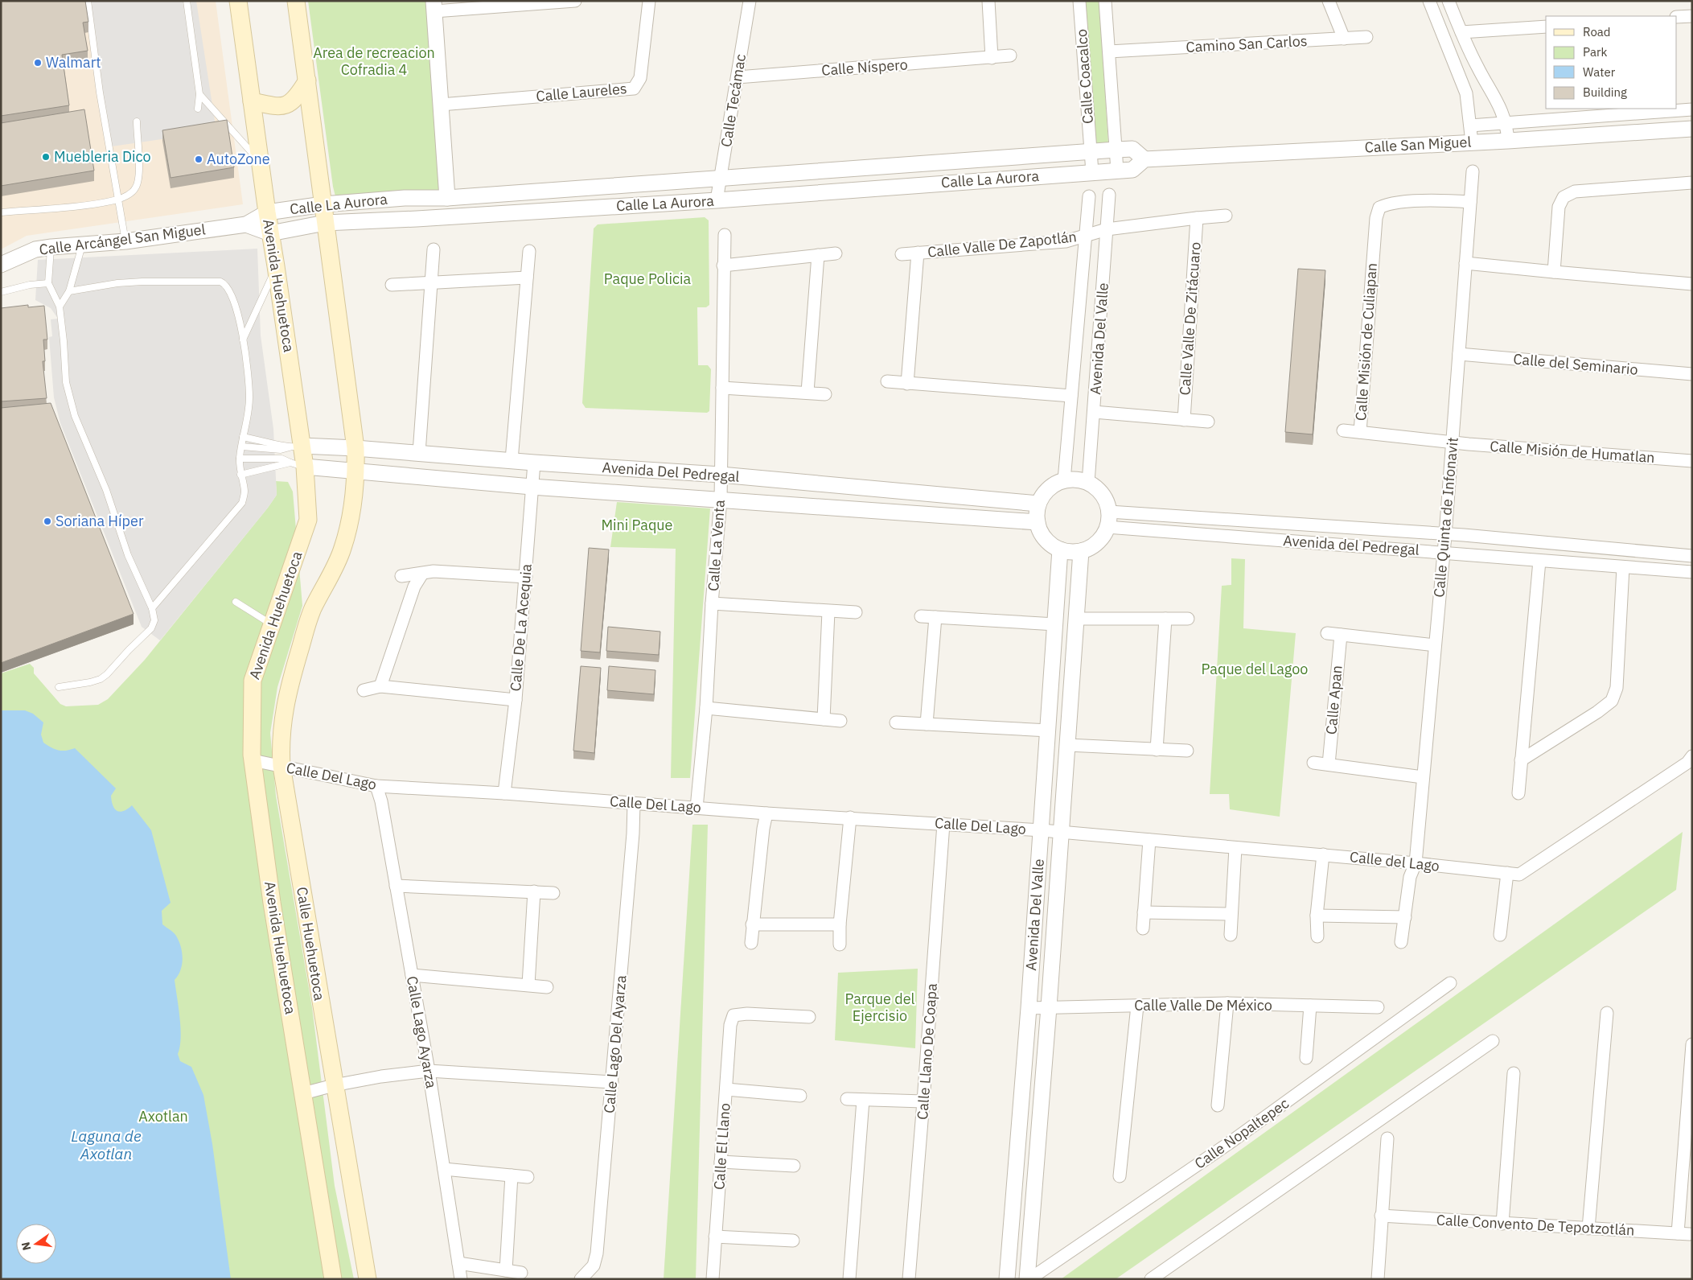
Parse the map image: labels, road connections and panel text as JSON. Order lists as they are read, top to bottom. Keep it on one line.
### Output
{"streets":{"main road":["Avenida Huehuetoca","Calle Huehuetoca"],"street":["Camino San Carlos","Calle Níspero","Calle Coacalco","Calle Laureles","Calle Tecámac","Calle San Miguel","Calle La Aurora","Calle Arcángel San Miguel","Calle Valle De Zapotlán","Calle Valle De Zitácuaro","Avenida Del Valle","Calle Misión de Culiapan","Calle del Seminario","Calle Misión de Humatlan","Avenida Del Pedregal","Calle Quinta de Infonavit","Calle La Venta","Avenida del Pedregal","Calle De La Acequia","Calle Apan","Calle Del Lago","Calle del Lago","Calle Valle De México","Calle Lago Ayarza","Calle Lago Del Ayarza","Calle Llano De Coapa","Calle Nopaltepec","Calle El Llano","Calle Convento De Tepotzotlán"]},"crossings":[["Camino San Carlos","Calle Coacalco"],["Calle Níspero","Calle Tecámac"],["Calle Coacalco","Calle La Aurora"],["Calle Tecámac","Calle La Aurora"],["Calle La Aurora","Calle Arcángel San Miguel"],["Calle La Aurora","Avenida Huehuetoca"],["Calle Valle De Zapotlán","Avenida Del Valle"],["Avenida Huehuetoca","Avenida Del Pedregal"],["Avenida Huehuetoca","Calle Del Lago"],["Avenida Del Valle","Avenida Del Pedregal"],["Avenida Del Valle","Avenida del Pedregal"],["Avenida Del Valle","Calle Del Lago"],["Avenida Del Valle","Calle del Lago"],["Avenida Del Valle","Calle Valle De México"],["Avenida Del Valle","Calle Nopaltepec"],["Calle Misión de Culiapan","Calle Misión de Humatlan"],["Calle Misión de Culiapan","Calle Quinta de Infonavit"],["Calle del Seminario","Calle Quinta de Infonavit"],["Calle Misión de Humatlan","Calle Quinta de Infonavit"],["Avenida Del Pedregal","Calle La Venta"],["Avenida Del Pedregal","Avenida del Pedregal"],["Avenida Del Pedregal","Calle De La Acequia"],["Avenida Del Pedregal","Calle Huehuetoca"],["Calle Quinta de Infonavit","Avenida del Pedregal"],["Calle Quinta de Infonavit","Calle del Lago"],["Calle La Venta","Calle Del Lago"],["Calle De La Acequia","Calle Del Lago"],["Calle Del Lago","Calle del Lago"],["Calle Del Lago","Calle Huehuetoca"],["Calle Del Lago","Calle Lago Ayarza"],["Calle Del Lago","Calle Lago Del Ayarza"],["Calle Del Lago","Calle Llano De Coapa"]],"water":["Laguna de Axotlan"],"parks":["Area de recreacion Cofradia 4","Paque Policia","Mini Paque","Paque del Lagoo","Parque del Ejercisio","Axotlan"],"places":["Walmart","Muebleria Dico","AutoZone","Soriana Híper"],"legend":["Road","Park","Water","Building"],"north":"left"}
